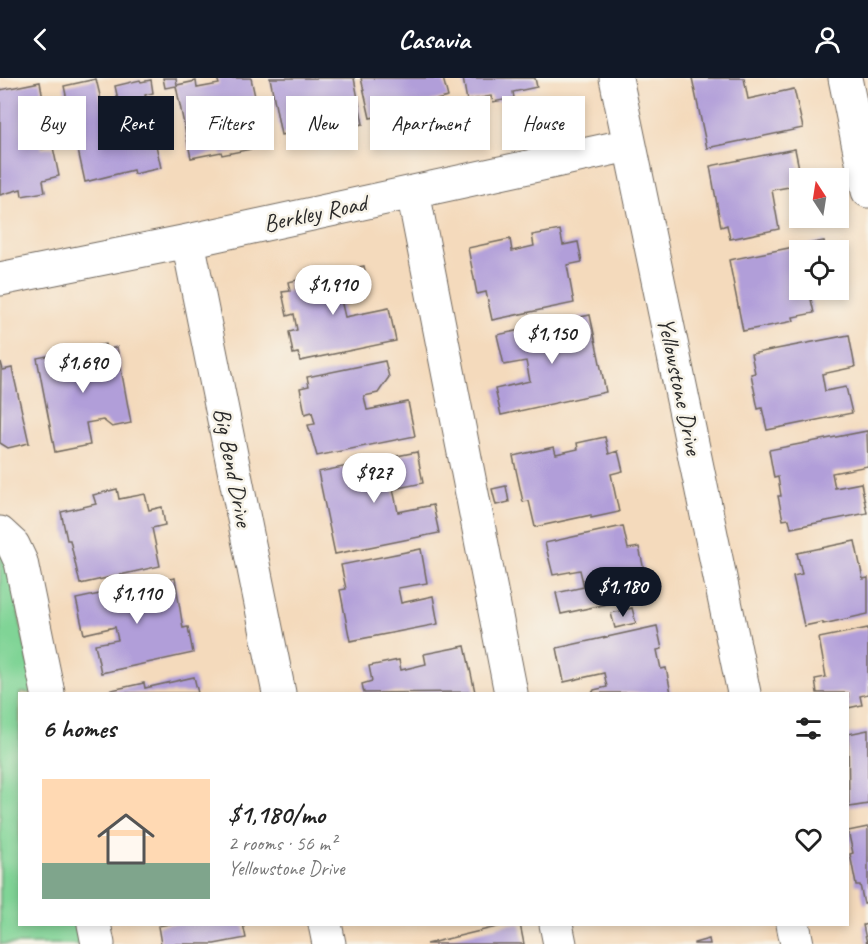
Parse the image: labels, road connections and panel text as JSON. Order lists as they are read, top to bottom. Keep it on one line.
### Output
{"streets":{"street":["Berkley Road","Yellowstone Drive","Big Bend Drive"]},"crossings":[["Berkley Road","Yellowstone Drive"],["Berkley Road","Big Bend Drive"]],"north":"top","page":{"header":"Casavia","chip":["Buy","Rent","Filters","New","Apartment","House"],"price":["$1,910","$1,150","$1,690","$927","$1,180","$1,110"],"heading":"6 homes","list":[{"name":"$1,180/mo","note":"2 rooms · 56 m² · Yellowstone Drive"}]}}
